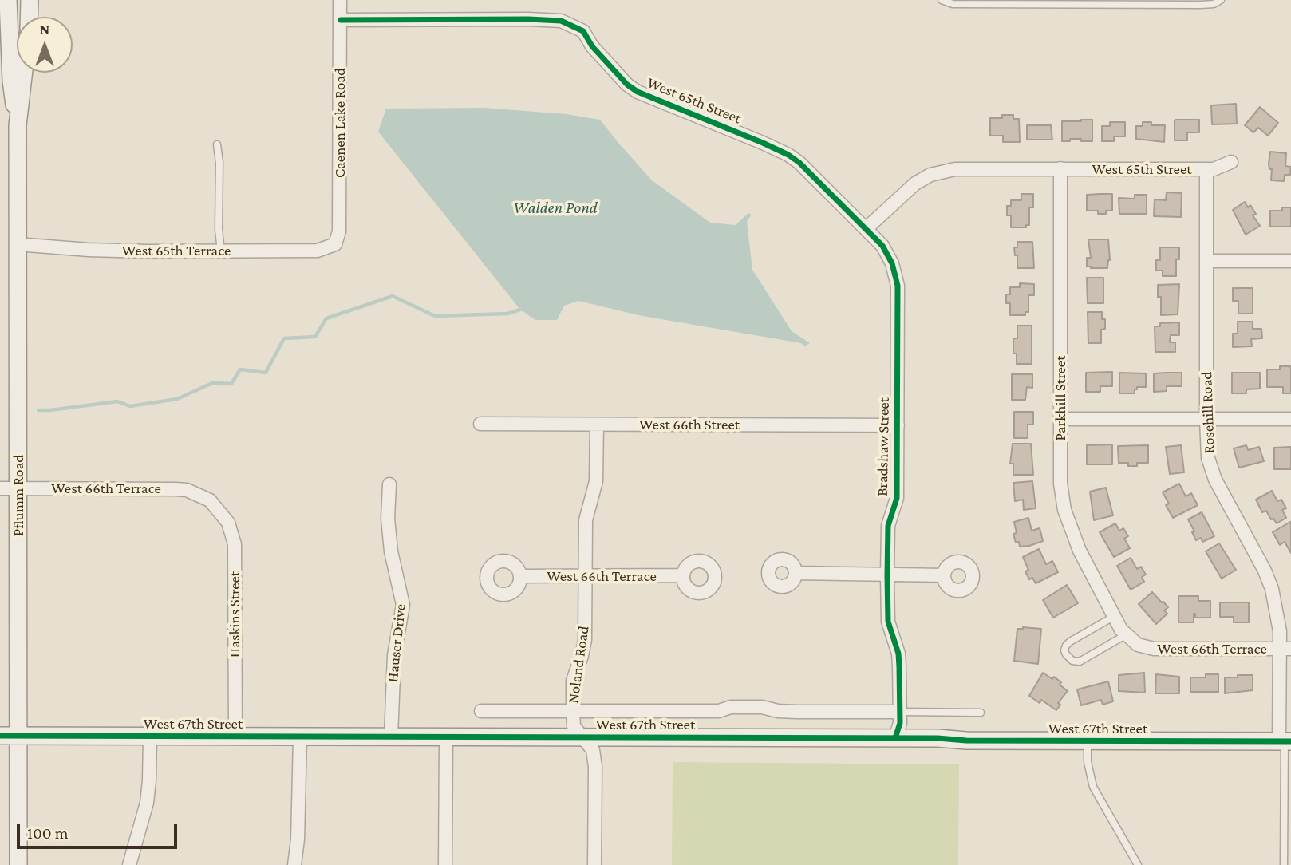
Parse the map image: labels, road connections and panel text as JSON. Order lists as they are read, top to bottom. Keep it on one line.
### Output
{"streets":{"street":["West 65th Street","Caenen Lake Road","West 65th Terrace","Parkhill Street","Rosehill Road","West 66th Street","Bradshaw Street","West 66th Terrace","Pflumm Road","Haskins Street","Hauser Drive","Noland Road","West 67th Street"]},"crossings":[["West 65th Street","Caenen Lake Road"],["West 65th Street","Parkhill Street"],["West 65th Street","Rosehill Road"],["West 65th Street","Bradshaw Street"],["Caenen Lake Road","West 65th Terrace"],["West 65th Terrace","Pflumm Road"],["Parkhill Street","West 66th Terrace"],["Rosehill Road","West 66th Terrace"],["Rosehill Road","West 67th Street"],["West 66th Street","Bradshaw Street"],["West 66th Street","Noland Road"],["Bradshaw Street","West 67th Street"],["West 66th Terrace","Pflumm Road"],["West 66th Terrace","Haskins Street"],["West 66th Terrace","Noland Road"],["Pflumm Road","West 67th Street"],["Haskins Street","West 67th Street"],["Hauser Drive","West 67th Street"],["Noland Road","West 67th Street"]],"water":["Walden Pond"],"scale_bar":"100 m","north":"top"}
